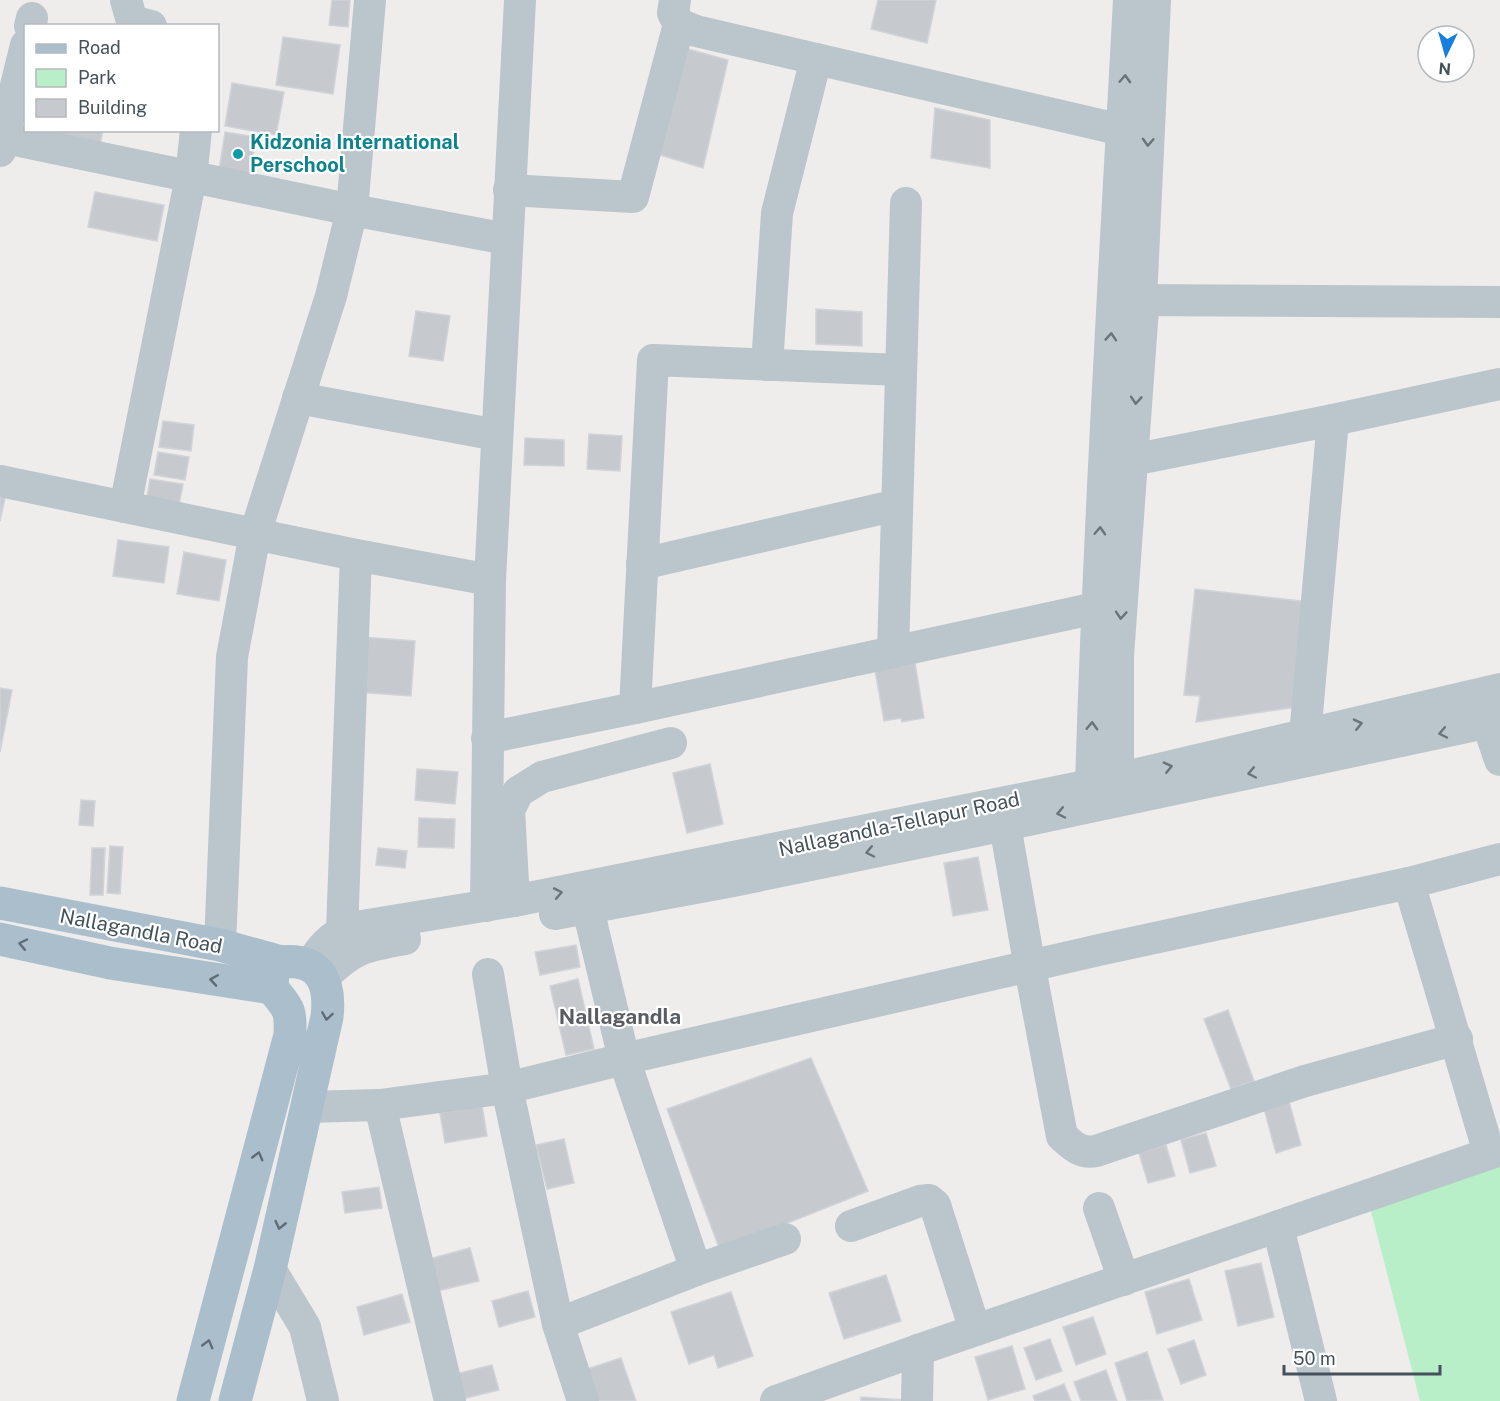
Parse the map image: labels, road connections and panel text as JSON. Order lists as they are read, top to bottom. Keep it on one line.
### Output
{"streets":{"main road":["Nallagandla Road"],"street":["Nallagandla-Tellapur Road"]},"crossings":[["Nallagandla-Tellapur Road","Nallagandla Road"]],"districts":["Nallagandla"],"places":["Kidzonia International Perschool"],"legend":["Road","Park","Building"],"scale_bar":"50 m","north":"bottom"}
